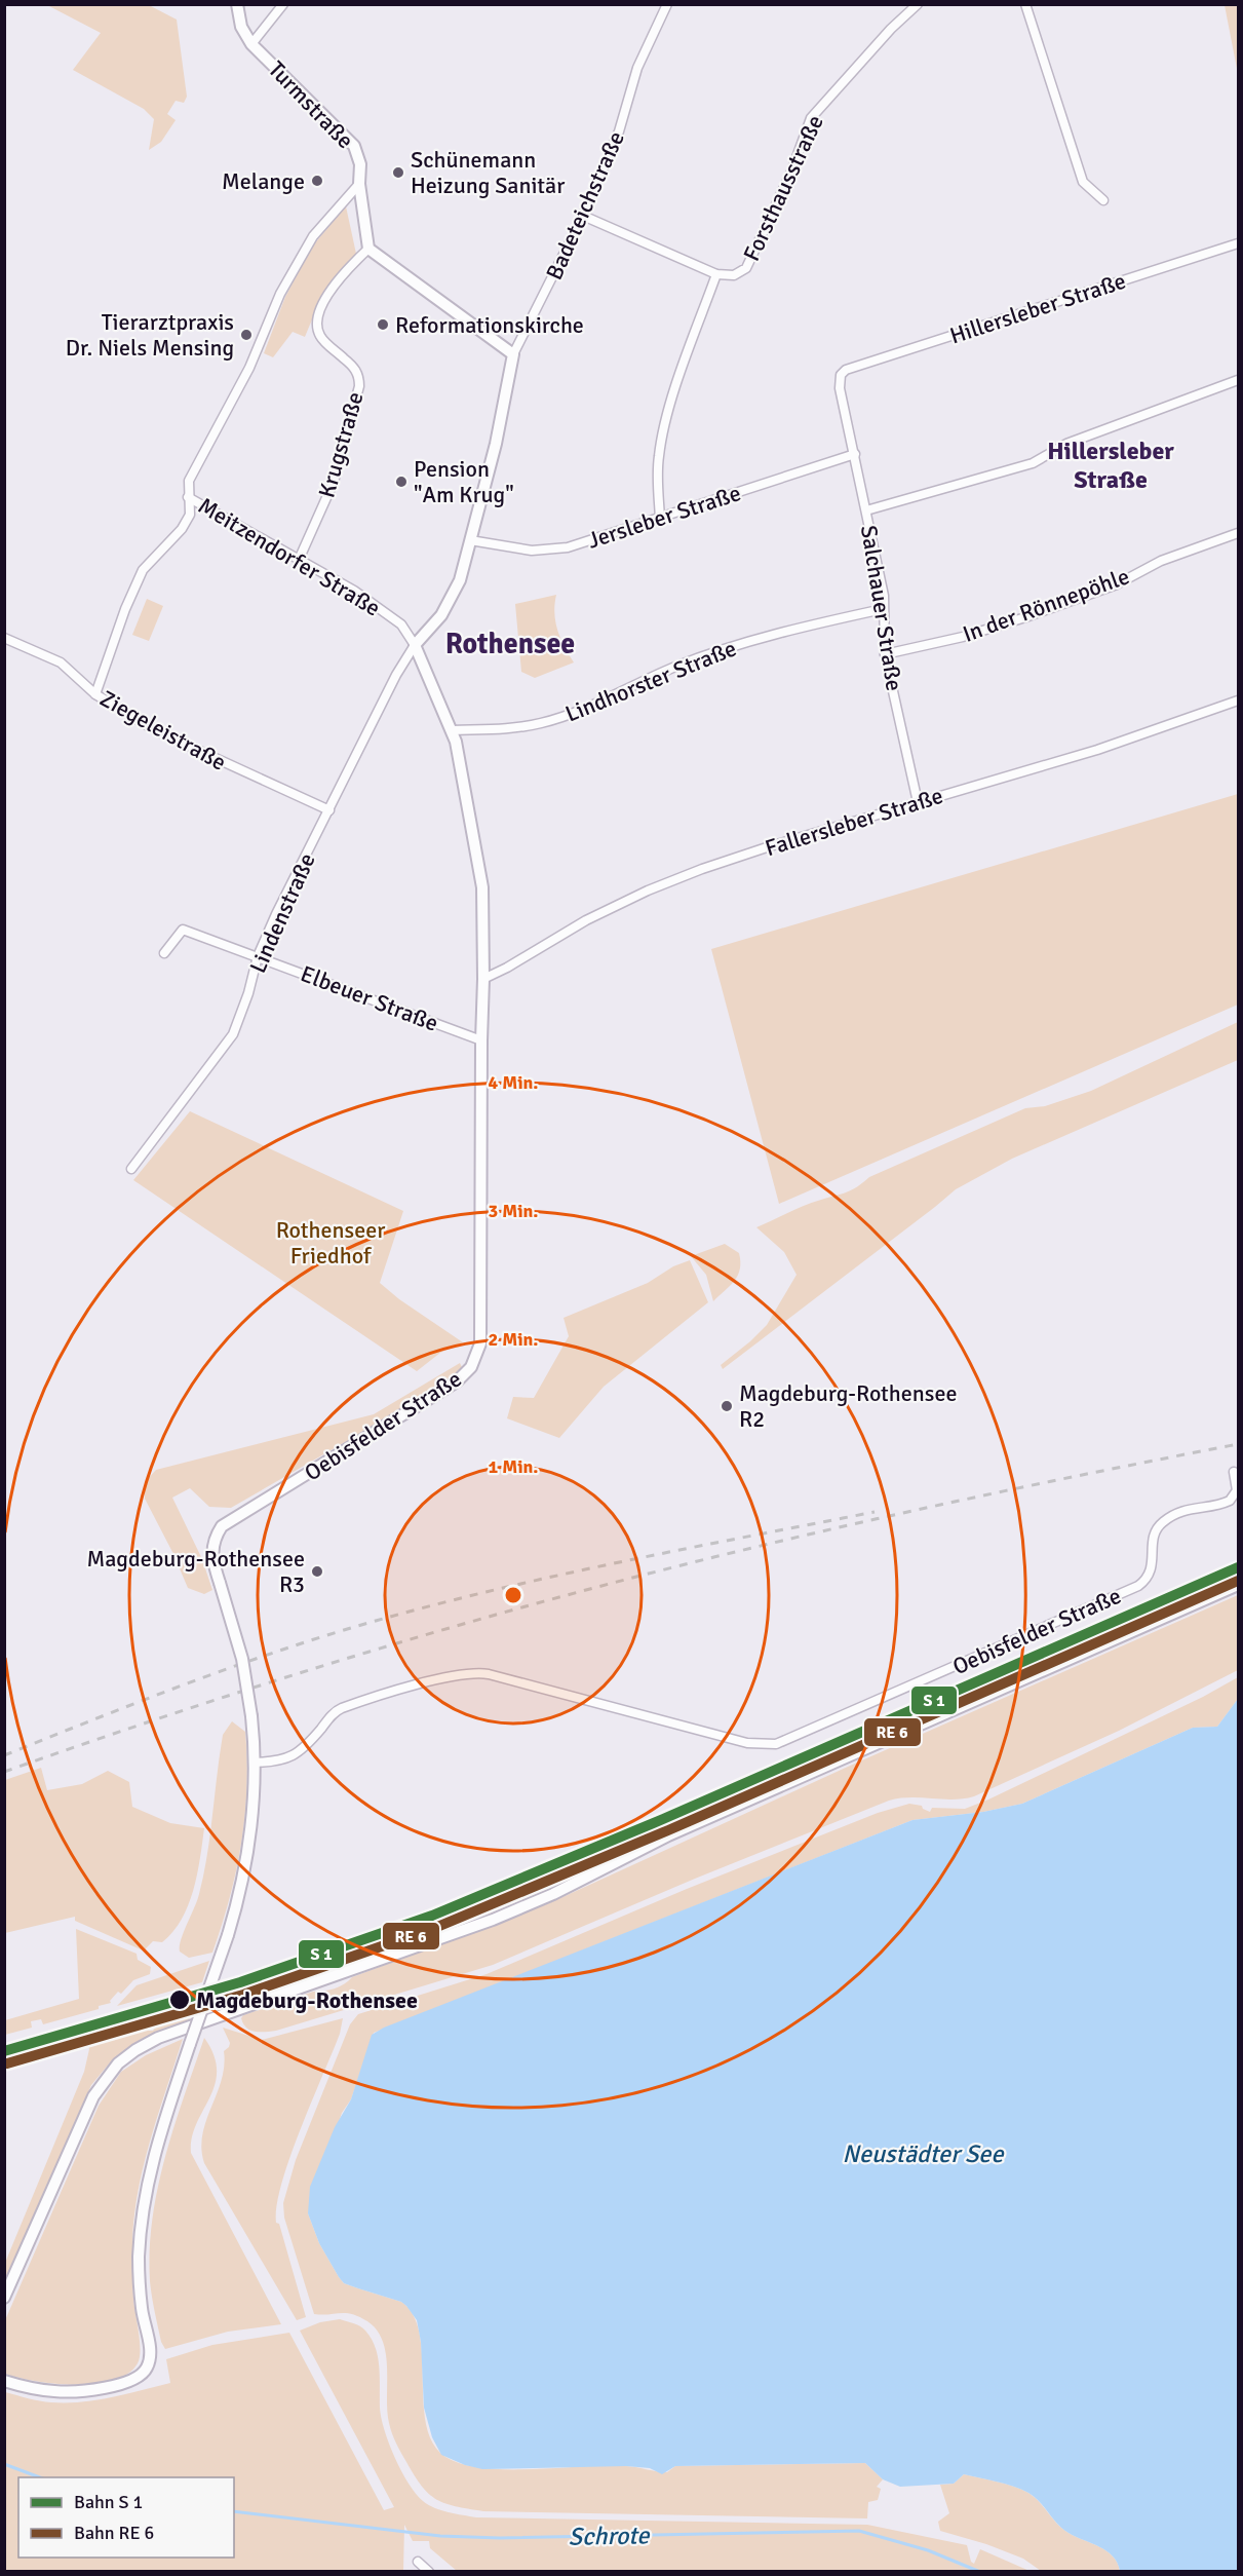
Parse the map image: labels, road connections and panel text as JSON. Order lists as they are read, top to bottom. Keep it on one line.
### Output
{"streets":{"street":["Turmstraße","Forsthausstraße","Badeteichstraße","Hillersleber Straße","Krugstraße","Jersleber Straße","Meitzendorfer Straße","In der Rönnepöhle","Salchauer Straße","Lindhorster Straße","Ziegeleistraße","Fallersleber Straße","Lindenstraße","Elbeuer Straße","Oebisfelder Straße"]},"crossings":[["Turmstraße","Krugstraße"],["Forsthausstraße","Badeteichstraße"],["Badeteichstraße","Jersleber Straße"],["Badeteichstraße","Meitzendorfer Straße"],["Badeteichstraße","Lindenstraße"],["Badeteichstraße","Oebisfelder Straße"],["Hillersleber Straße","Salchauer Straße"],["Krugstraße","Meitzendorfer Straße"],["Jersleber Straße","Salchauer Straße"],["Meitzendorfer Straße","Lindenstraße"],["Meitzendorfer Straße","Oebisfelder Straße"],["In der Rönnepöhle","Salchauer Straße"],["Salchauer Straße","Lindhorster Straße"],["Salchauer Straße","Fallersleber Straße"],["Lindhorster Straße","Oebisfelder Straße"],["Ziegeleistraße","Lindenstraße"],["Fallersleber Straße","Oebisfelder Straße"],["Lindenstraße","Elbeuer Straße"],["Lindenstraße","Oebisfelder Straße"],["Elbeuer Straße","Oebisfelder Straße"]],"districts":["Hillersleber Straße","Rothensee"],"water":["Neustädter See","Schrote"],"parks":["Rothenseer Friedhof"],"places":["Schünemann Heizung Sanitär","Melange","Reformationskirche","Tierarztpraxis Dr. Niels Mensing","Pension \"Am Krug\"","Magdeburg-Rothensee R2","Magdeburg-Rothensee R3","Magdeburg-Rothensee"],"legend":["Bahn S 1","Bahn RE 6"],"rings":["4 Min.","3 Min.","2 Min.","1 Min."]}
